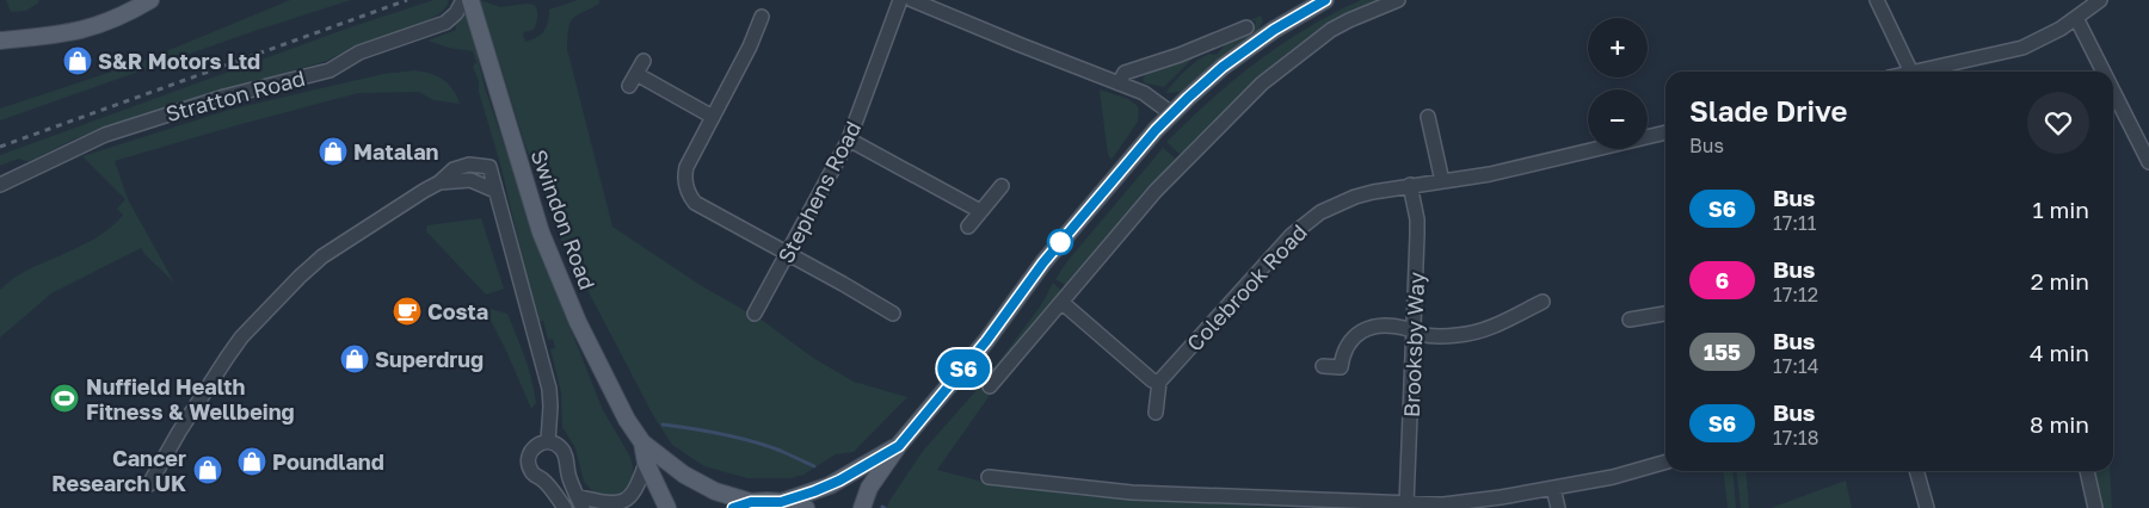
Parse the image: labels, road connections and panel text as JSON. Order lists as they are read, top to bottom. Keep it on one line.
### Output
{"streets":{"main road":["Swindon Road"],"street":["Stratton Road","Stephens Road","Colebrook Road","Brooksby Way"]},"crossings":[["Colebrook Road","Brooksby Way"]],"places":{"shop":["S&R Motors Ltd","Matalan","Superdrug","Poundland","Cancer Research UK"],"cafe":["Costa"],"sports":["Nuffield Health Fitness & Wellbeing"]},"lines":["bus line S6"],"page":{"on_map":"S6","map_buttons":["+","−"],"heading":["Slade Drive","Bus"],"list":[{"mark":"S6","name":"Bus","note":"17:11","value":"1 min"},{"mark":"6","name":"Bus","note":"17:12","value":"2 min"},{"mark":"155","name":"Bus","note":"17:14","value":"4 min"},{"mark":"S6","name":"Bus","note":"17:18","value":"8 min"}]}}
